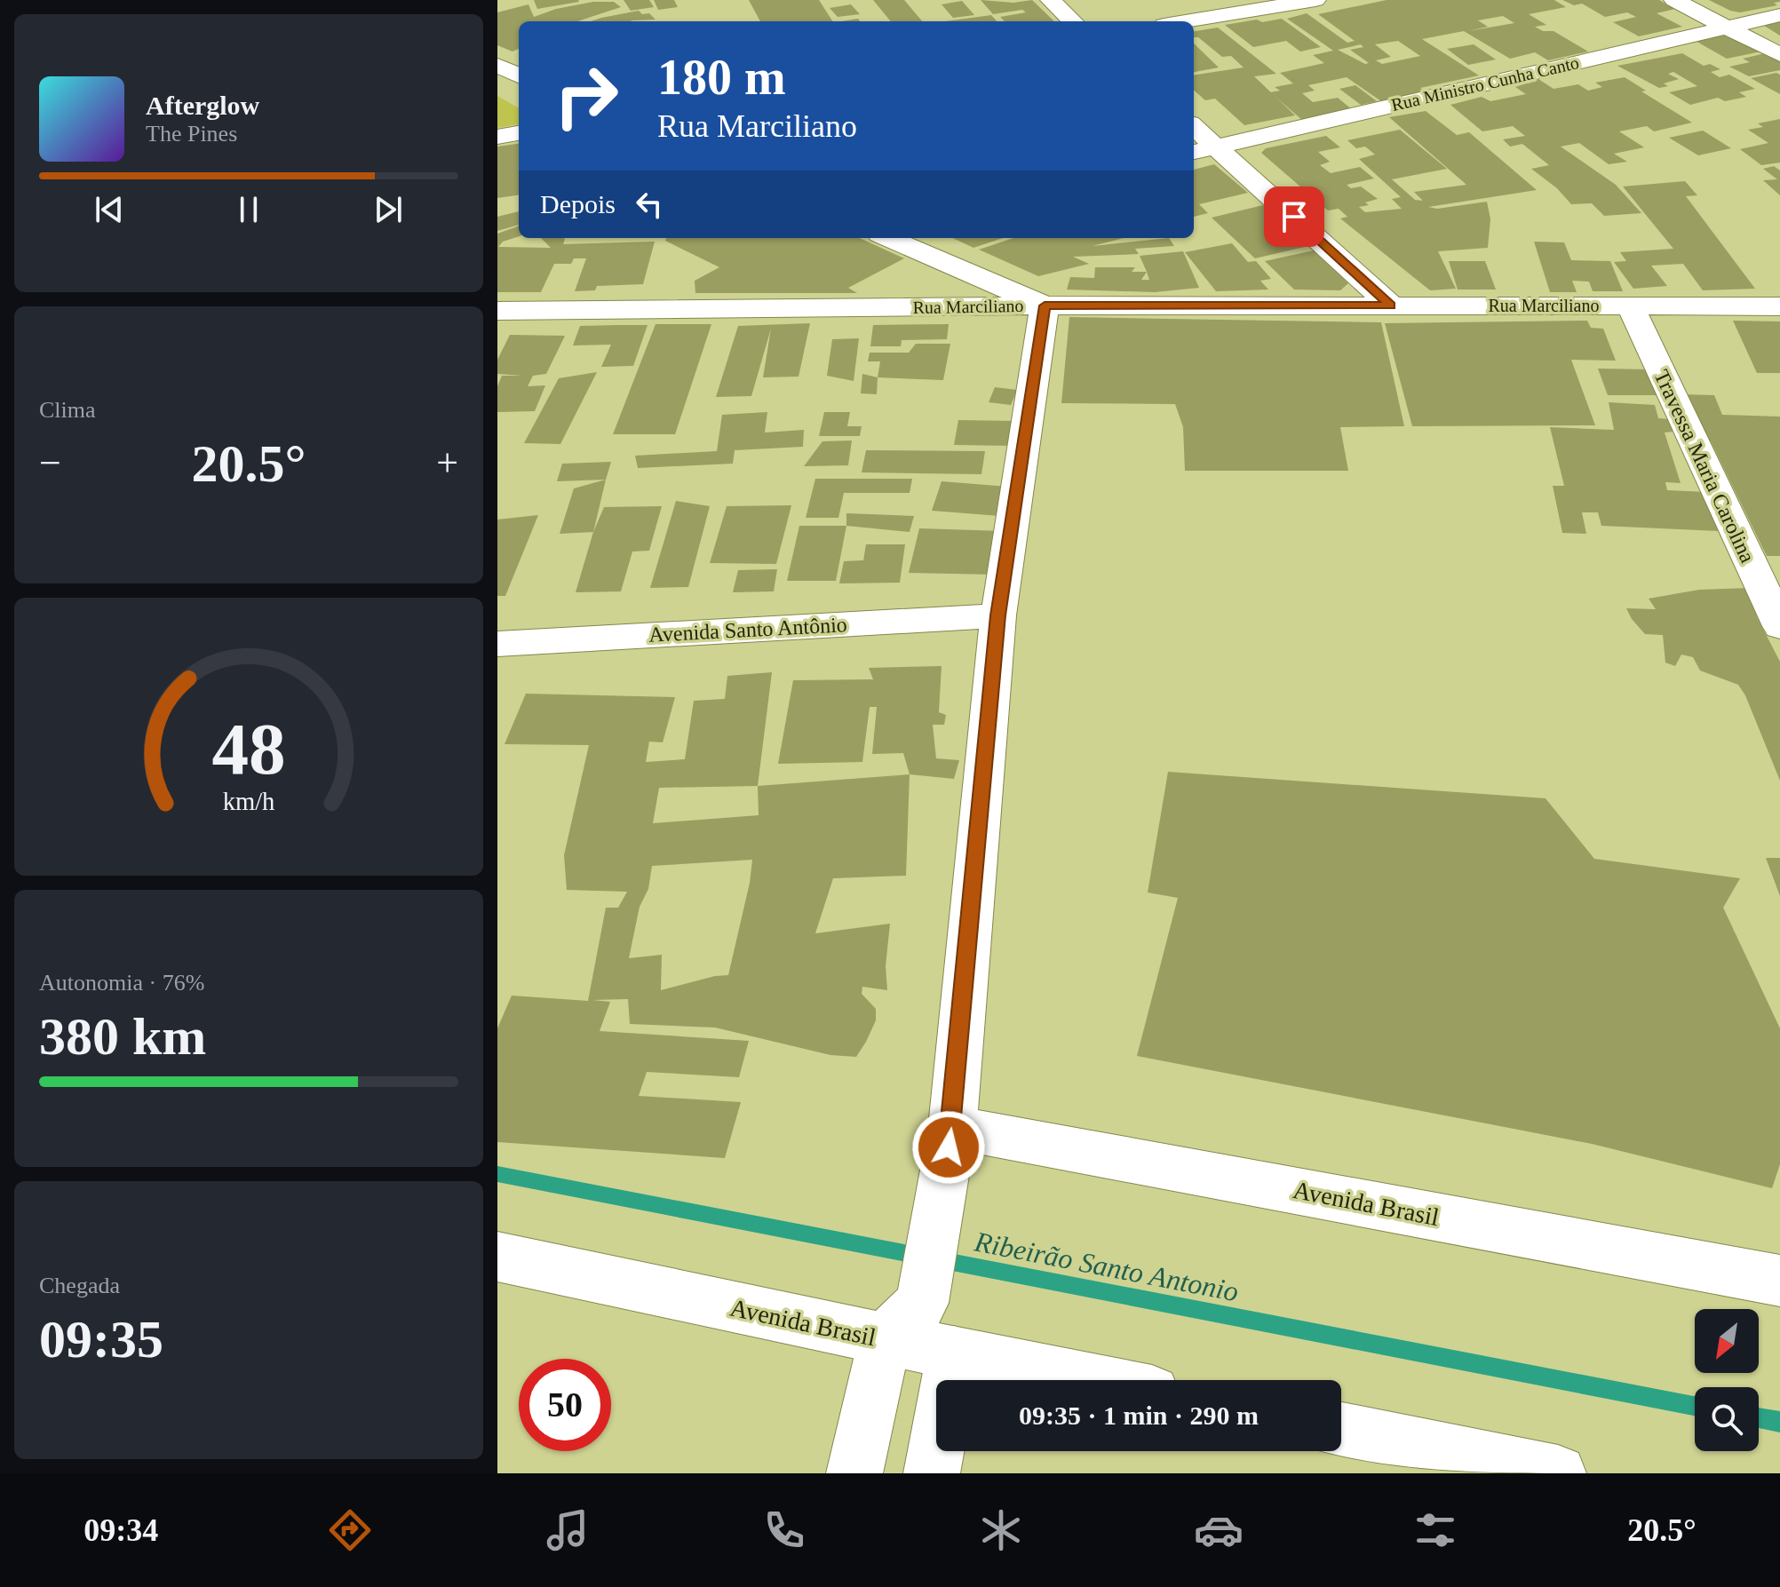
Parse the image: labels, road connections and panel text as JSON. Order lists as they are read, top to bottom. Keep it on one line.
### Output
{"streets":{"street":["Rua Ministro Cunha Canto","Rua Marciliano","Travessa Maria Carolina","Avenida Santo Antônio","Avenida Brasil"]},"crossings":[["Rua Marciliano","Travessa Maria Carolina"]],"water":["Ribeirão Santo Antonio"],"north":"bottom left","page":{"turn":["180 m","Rua Marciliano"],"song":["Afterglow","The Pines"],"then":"Depois","tile":["Clima",["Autonomia · 76%","380 km"],["Chegada","09:35"]],"heat":["−","20.5°","+"],"limit":"50","trip":"09:35 · 1 min · 290 m","tabs":["09:34","20.5°"],"gauge":["48","km/h"]}}
